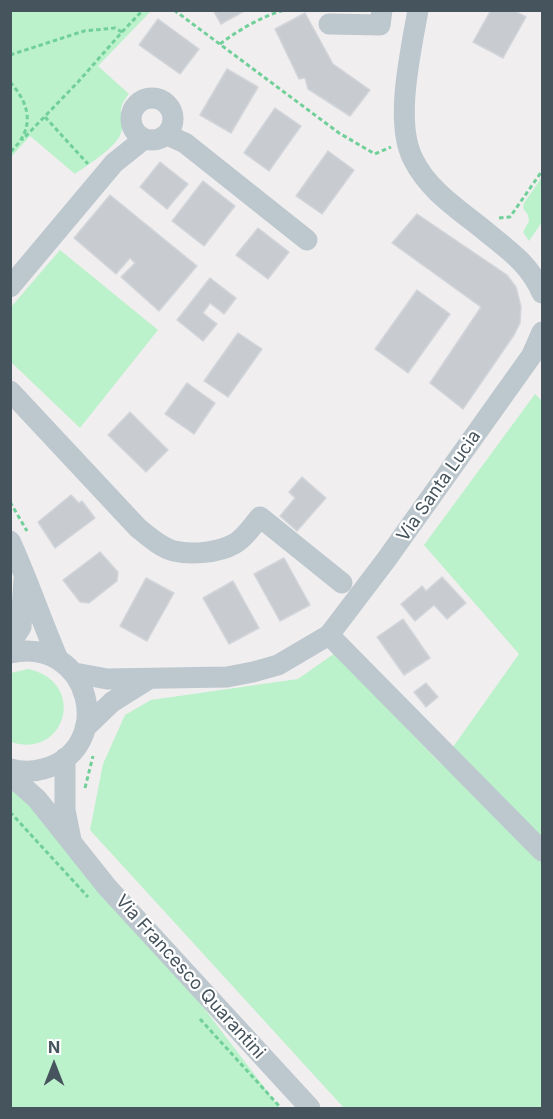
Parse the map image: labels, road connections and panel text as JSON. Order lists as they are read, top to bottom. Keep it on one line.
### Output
{"streets":{"street":["Via Santa Lucia","Via Francesco Quarantini"]},"crossings":[["Via Santa Lucia","Via Francesco Quarantini"]],"north":"top"}
